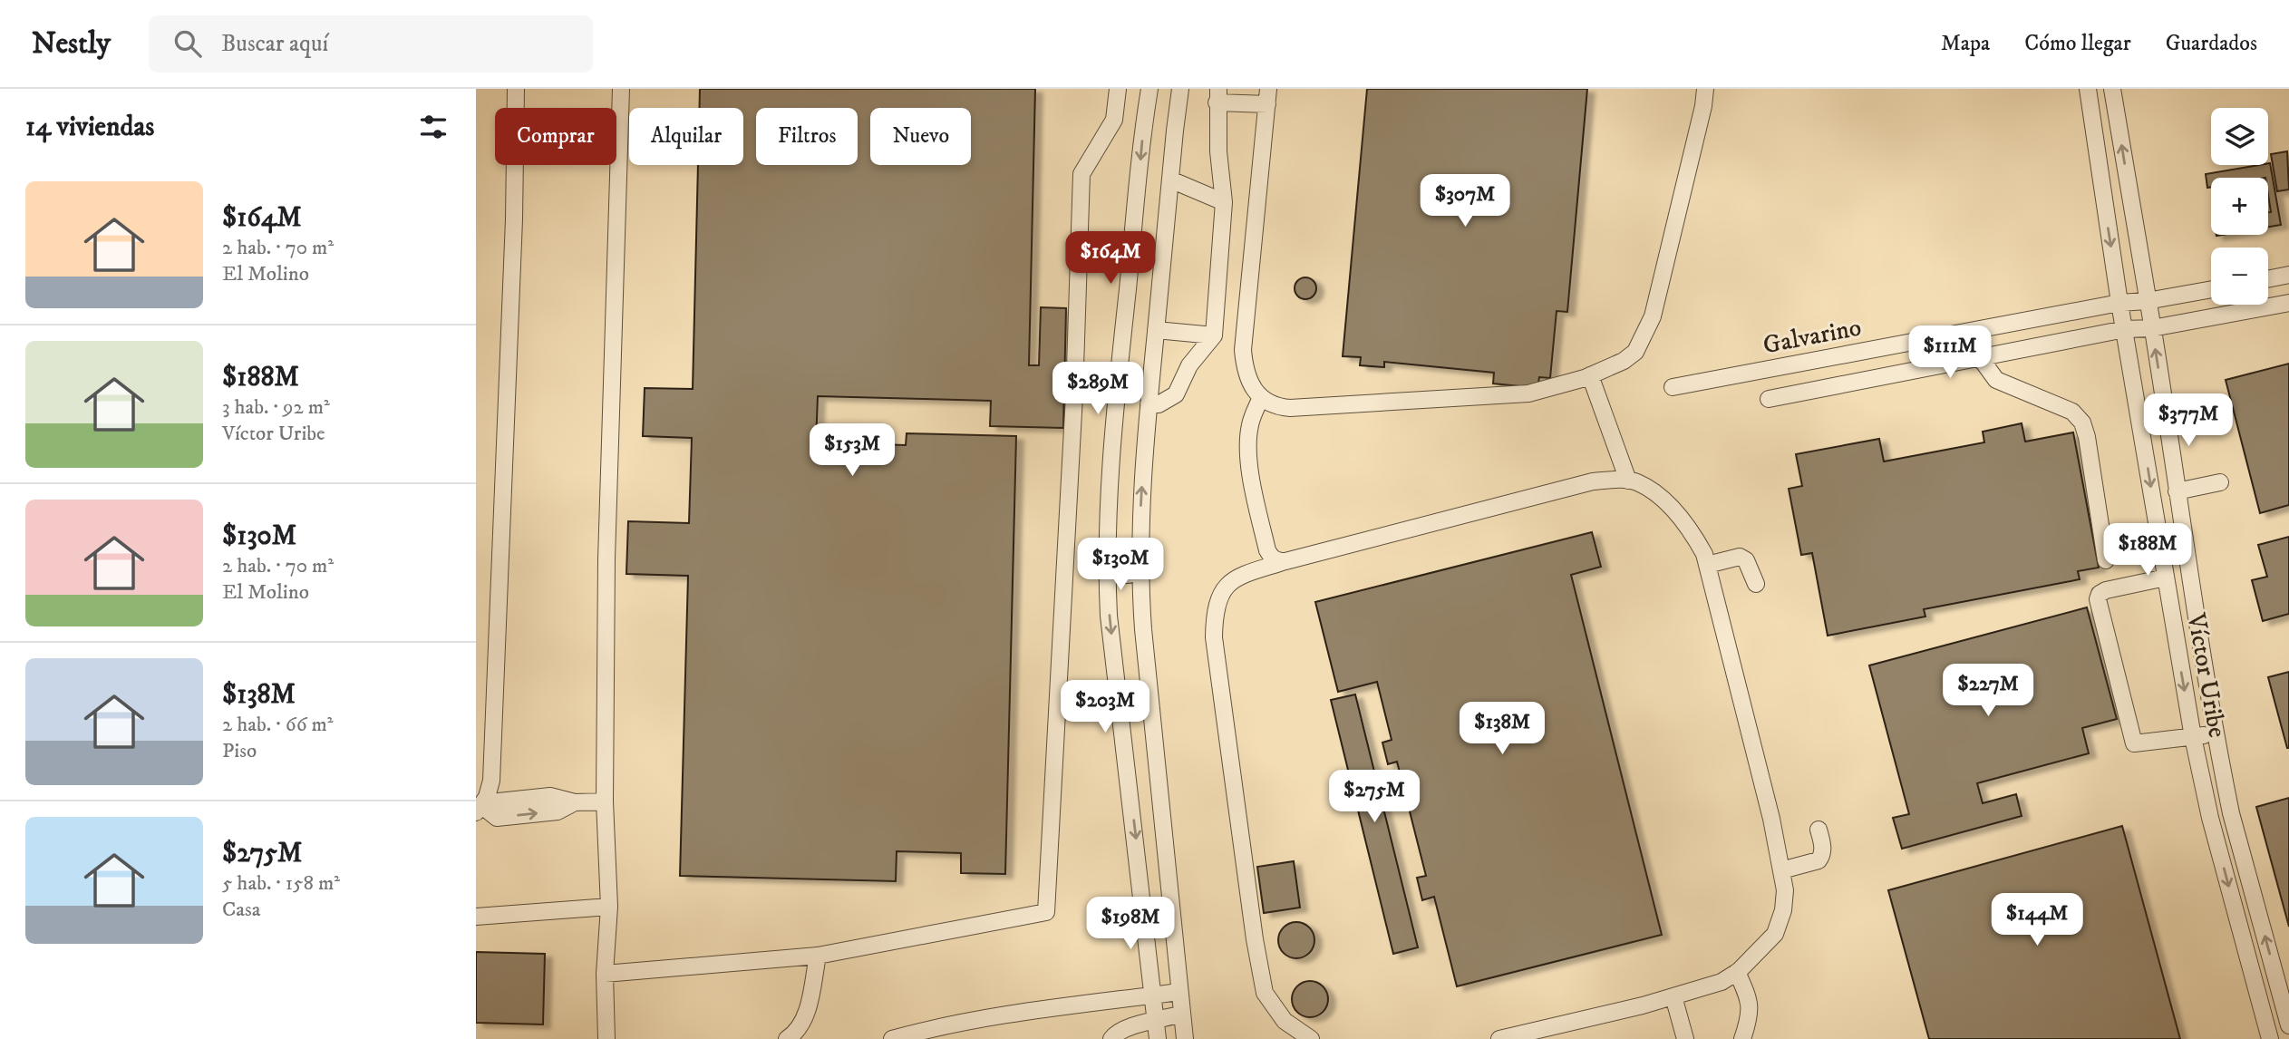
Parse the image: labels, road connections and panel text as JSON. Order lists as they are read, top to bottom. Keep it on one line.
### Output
{"streets":{"street":["Galvarino","Víctor Uribe"]},"crossings":[["Galvarino","Víctor Uribe"]],"page":{"header":"Nestly","search":"Buscar aquí","nav":["Mapa","Cómo llegar","Guardados"],"heading":"14 viviendas","map_buttons":["+","−"],"chip":["Comprar","Alquilar","Filtros","Nuevo"],"list":[{"name":"$164M","note":"2 hab. · 70 m² · El Molino"},{"name":"$188M","note":"3 hab. · 92 m² · Víctor Uribe"},{"name":"$130M","note":"2 hab. · 70 m² · El Molino"},{"name":"$138M","note":"2 hab. · 66 m² · Piso"},{"name":"$275M","note":"5 hab. · 158 m² · Casa"}],"price":["$307M","$164M","$111M","$289M","$377M","$153M","$188M","$130M","$227M","$203M","$138M","$275M","$144M","$198M"]}}
